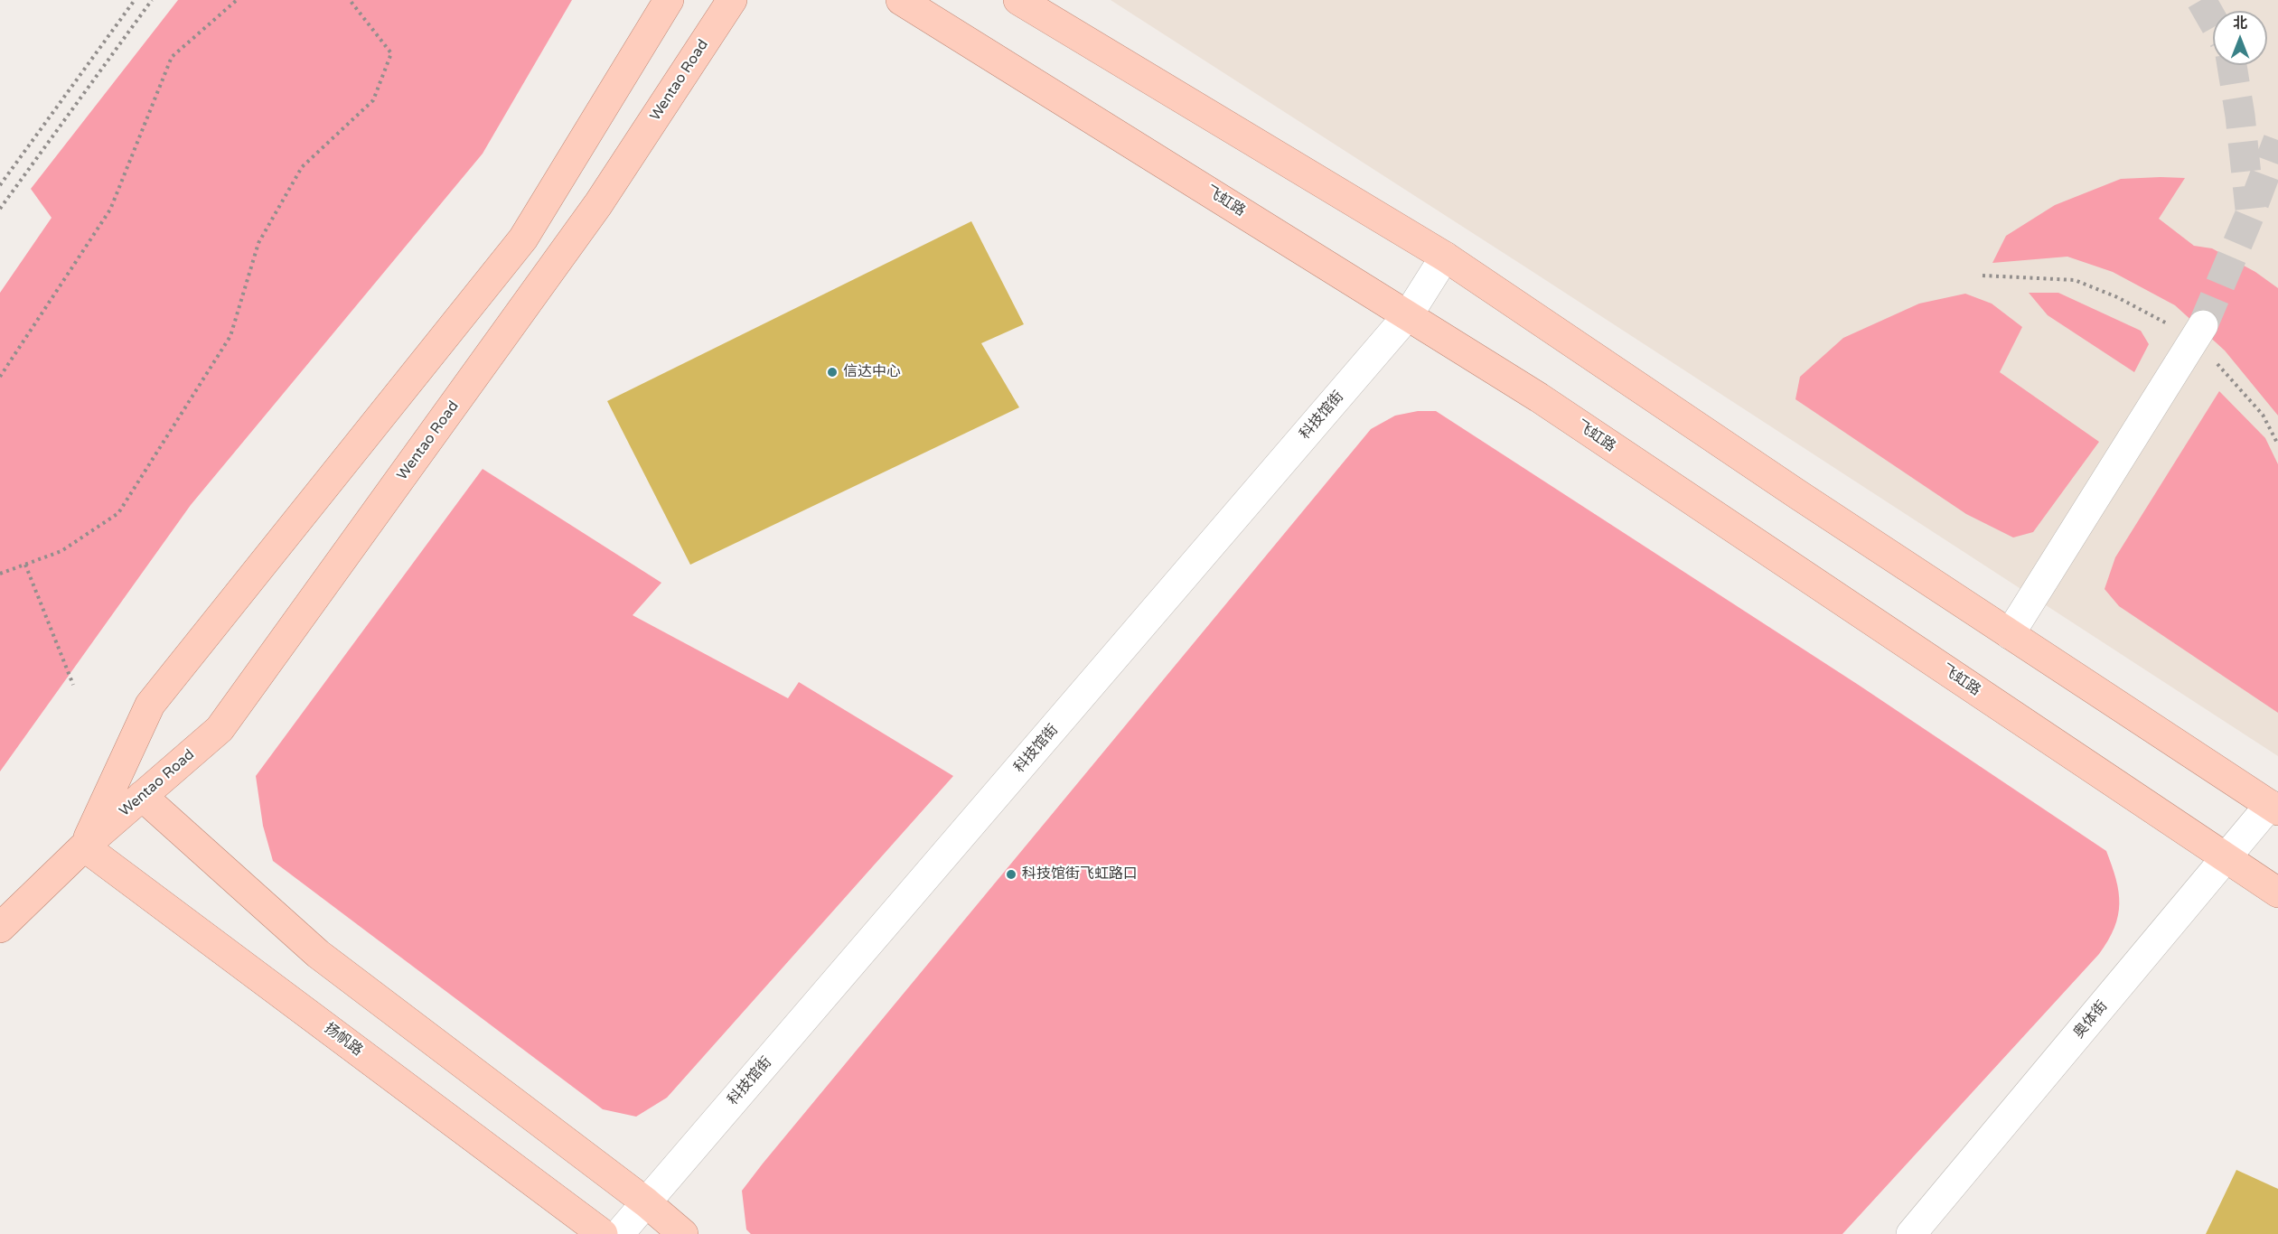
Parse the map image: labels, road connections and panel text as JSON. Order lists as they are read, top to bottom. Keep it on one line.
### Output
{"streets":{"main road":["Wentao Road","飞虹路","扬帆路"],"street":["科技馆街","奥体街"]},"crossings":[["Wentao Road","扬帆路"],["飞虹路","科技馆街"],["飞虹路","奥体街"]],"places":["信达中心","科技馆街飞虹路口"],"north":"top"}
